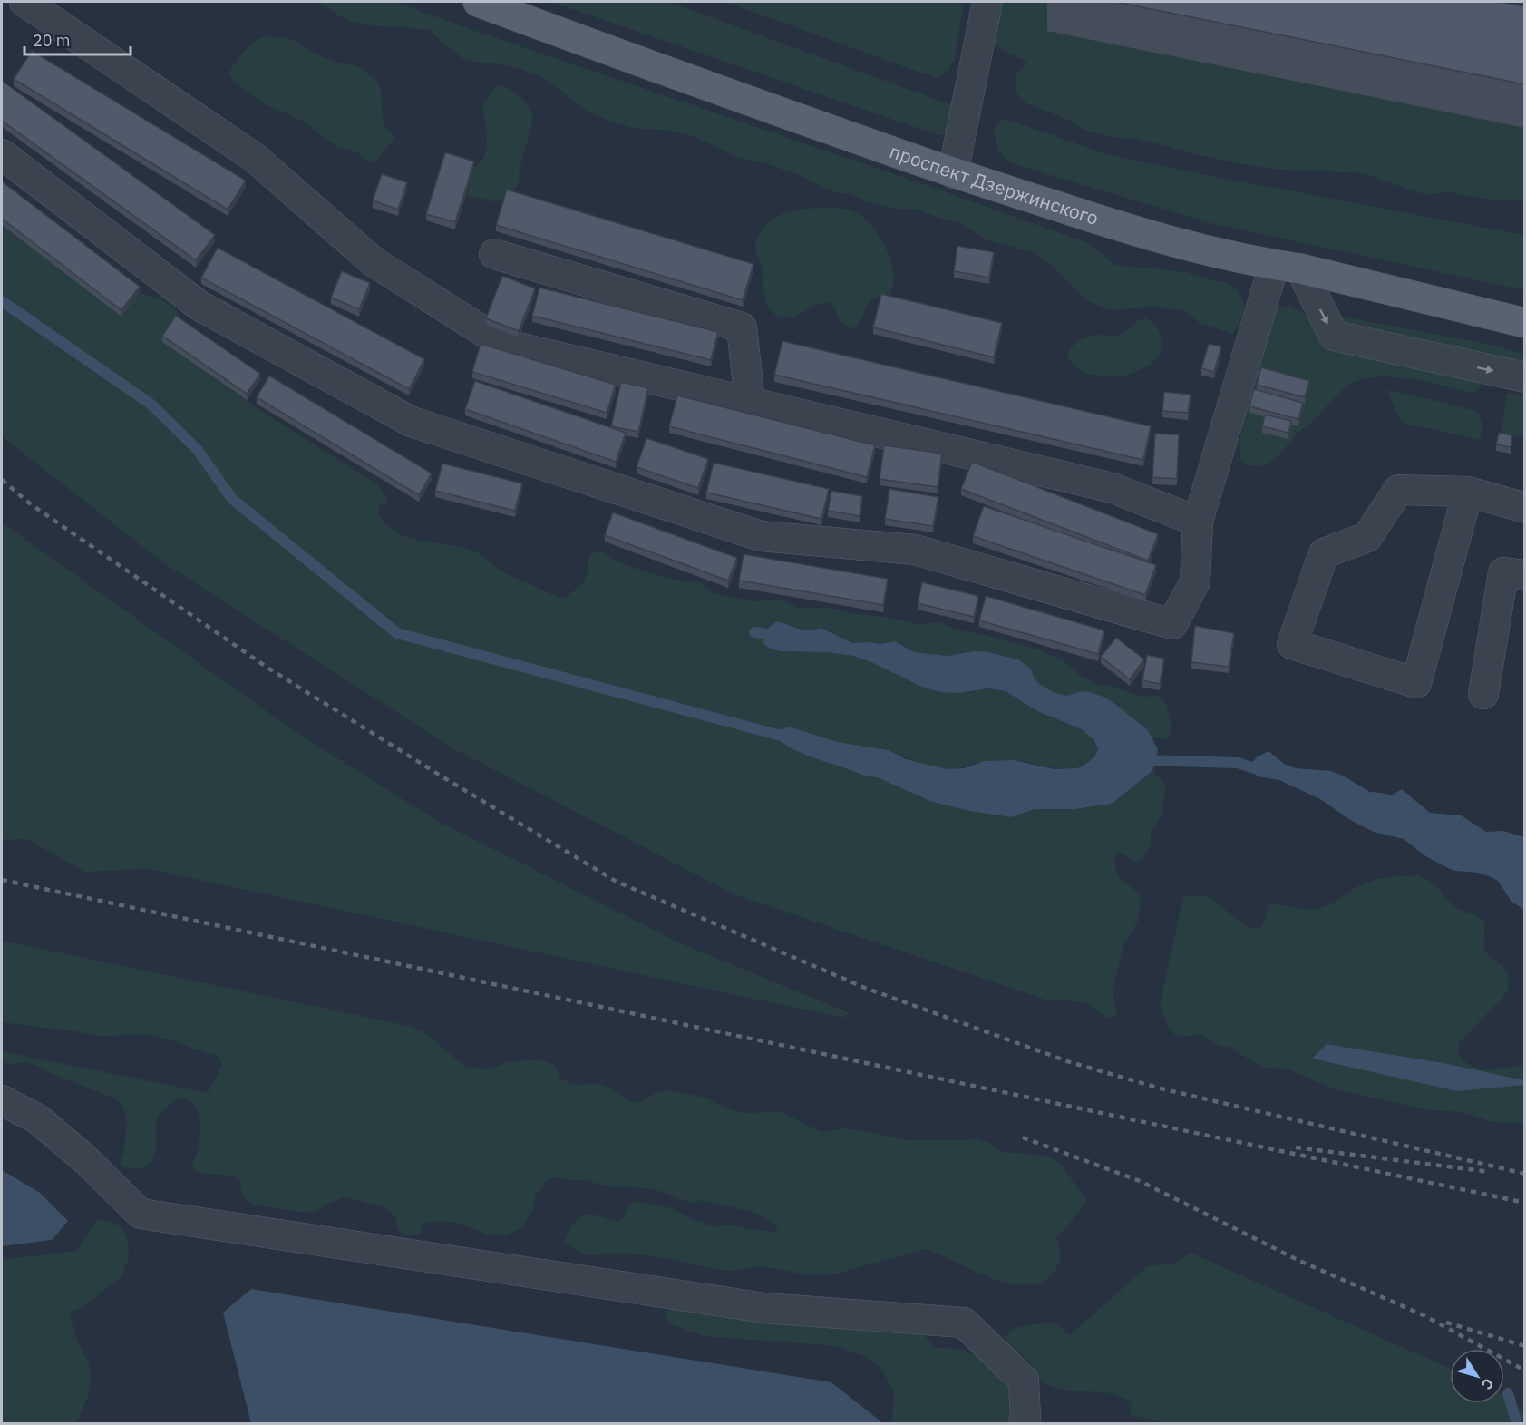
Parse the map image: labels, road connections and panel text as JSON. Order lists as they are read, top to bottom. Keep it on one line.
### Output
{"streets":{"main road":["проспект Дзержинского"]},"scale_bar":"20 m","north":"bottom right"}
